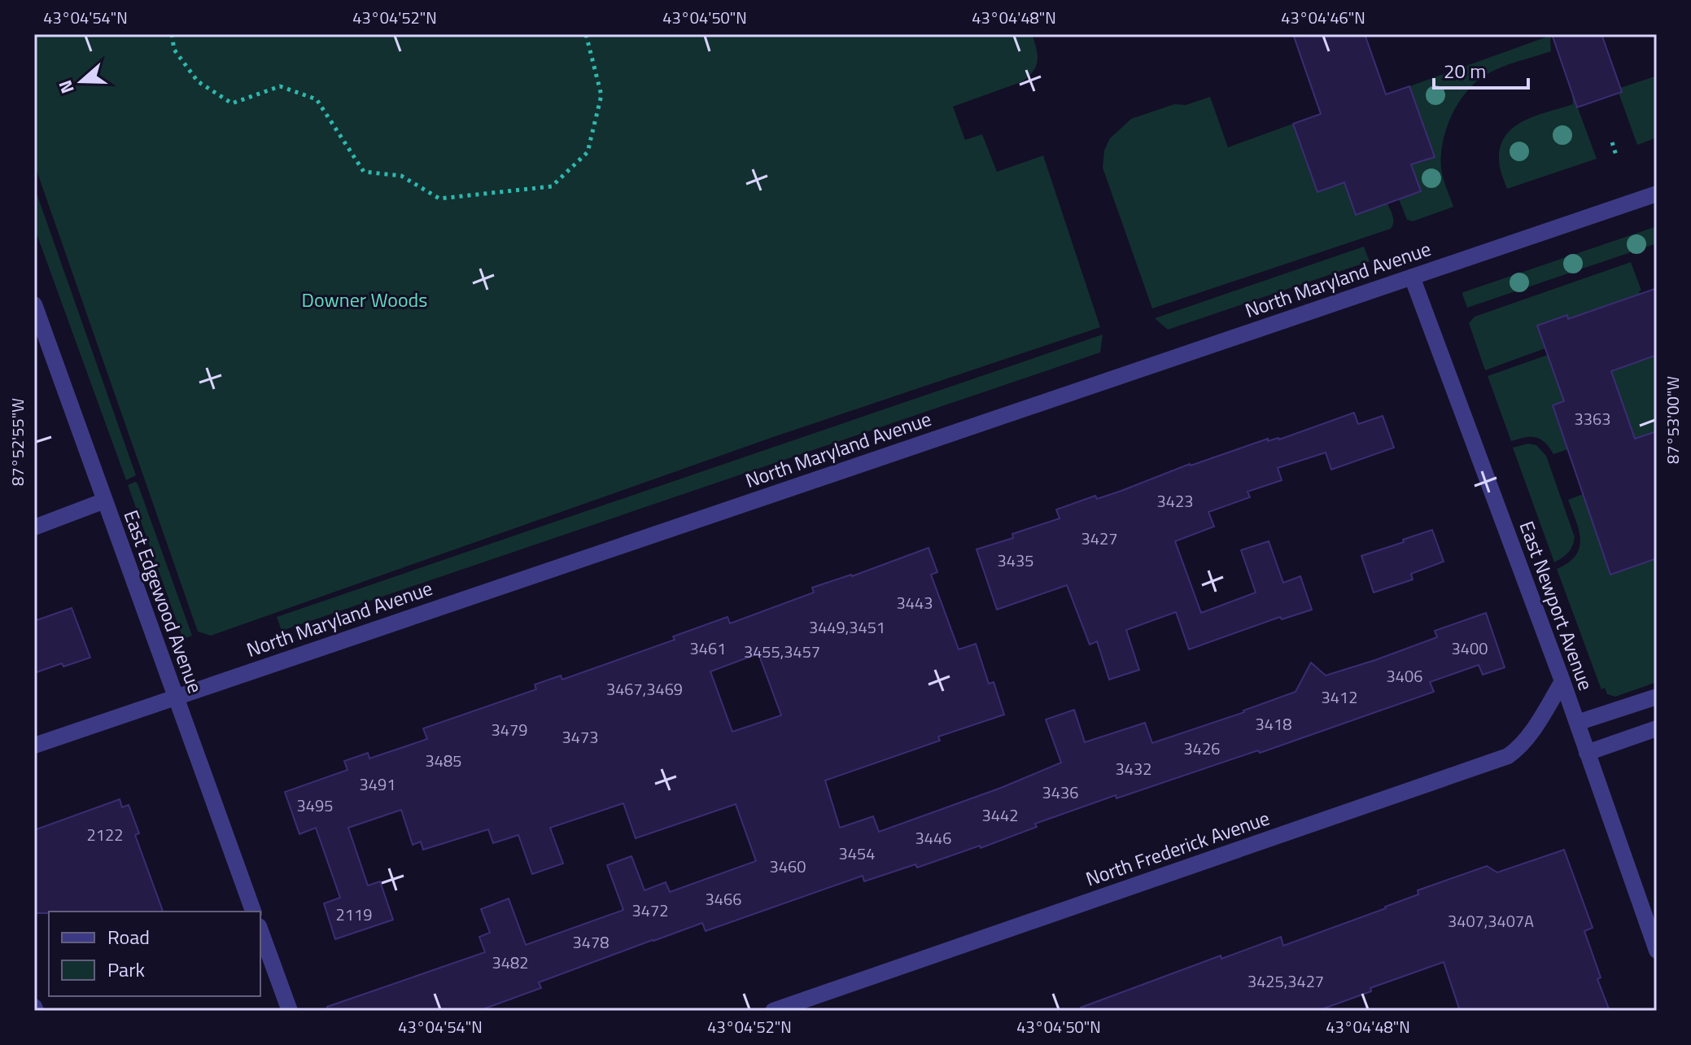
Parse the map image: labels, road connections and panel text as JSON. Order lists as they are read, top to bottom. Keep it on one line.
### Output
{"streets":{"street":["North Maryland Avenue","East Edgewood Avenue","East Newport Avenue","North Frederick Avenue"]},"crossings":[["North Maryland Avenue","East Edgewood Avenue"],["North Maryland Avenue","East Newport Avenue"],["East Newport Avenue","North Frederick Avenue"]],"parks":["Downer Woods"],"house_numbers":["3363","3423","3427","3435","3443","3449,3451","3461","3400","3455,3457","3406","3467,3469","3412","3418","3479","3473","3426","3485","3432","3491","3436","3495","3442","2122","3446","3454","3460","3466","3472","2119","3407,3407A","3478","3482","3425,3427"],"legend":["Road","Park"],"scale_bar":"20 m","north":"left","coordinates":["43°04'54\"N","43°04'52\"N","43°04'50\"N","43°04'48\"N","43°04'46\"N","87°53'00\"W","87°52'55\"W"]}
